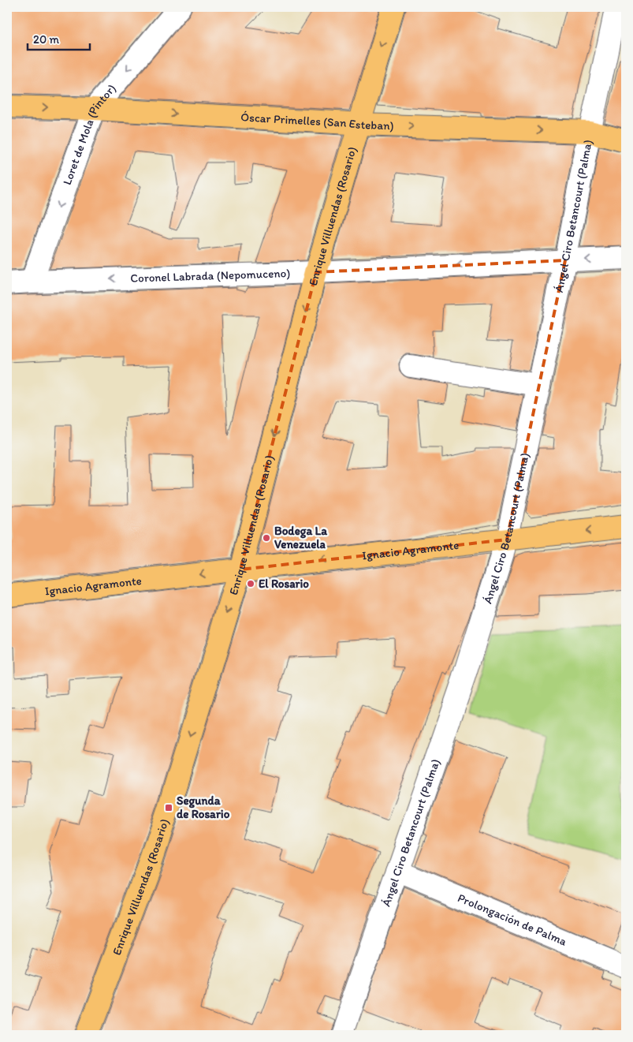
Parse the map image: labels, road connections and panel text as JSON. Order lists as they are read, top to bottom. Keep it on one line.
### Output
{"streets":{"main road":["Óscar Primelles (San Esteban)","Enrique Villuendas (Rosario)","Ignacio Agramonte"],"street":["Loret de Mola (Pintor)","Ángel Ciro Betancourt (Palma)","Coronel Labrada (Nepomuceno)","Prolongación de Palma"]},"crossings":[["Óscar Primelles (San Esteban)","Loret de Mola (Pintor)"],["Óscar Primelles (San Esteban)","Enrique Villuendas (Rosario)"],["Óscar Primelles (San Esteban)","Ángel Ciro Betancourt (Palma)"],["Loret de Mola (Pintor)","Coronel Labrada (Nepomuceno)"],["Enrique Villuendas (Rosario)","Coronel Labrada (Nepomuceno)"],["Enrique Villuendas (Rosario)","Ignacio Agramonte"],["Ángel Ciro Betancourt (Palma)","Coronel Labrada (Nepomuceno)"],["Ángel Ciro Betancourt (Palma)","Ignacio Agramonte"],["Ángel Ciro Betancourt (Palma)","Prolongación de Palma"]],"one_way":["Óscar Primelles (San Esteban)","Loret de Mola (Pintor)","Enrique Villuendas (Rosario)","Coronel Labrada (Nepomuceno)","Ignacio Agramonte"],"places":{"other":["Bodega La Venezuela","El Rosario"],"transit":["Segunda de Rosario"]},"scale_bar":"20 m"}
